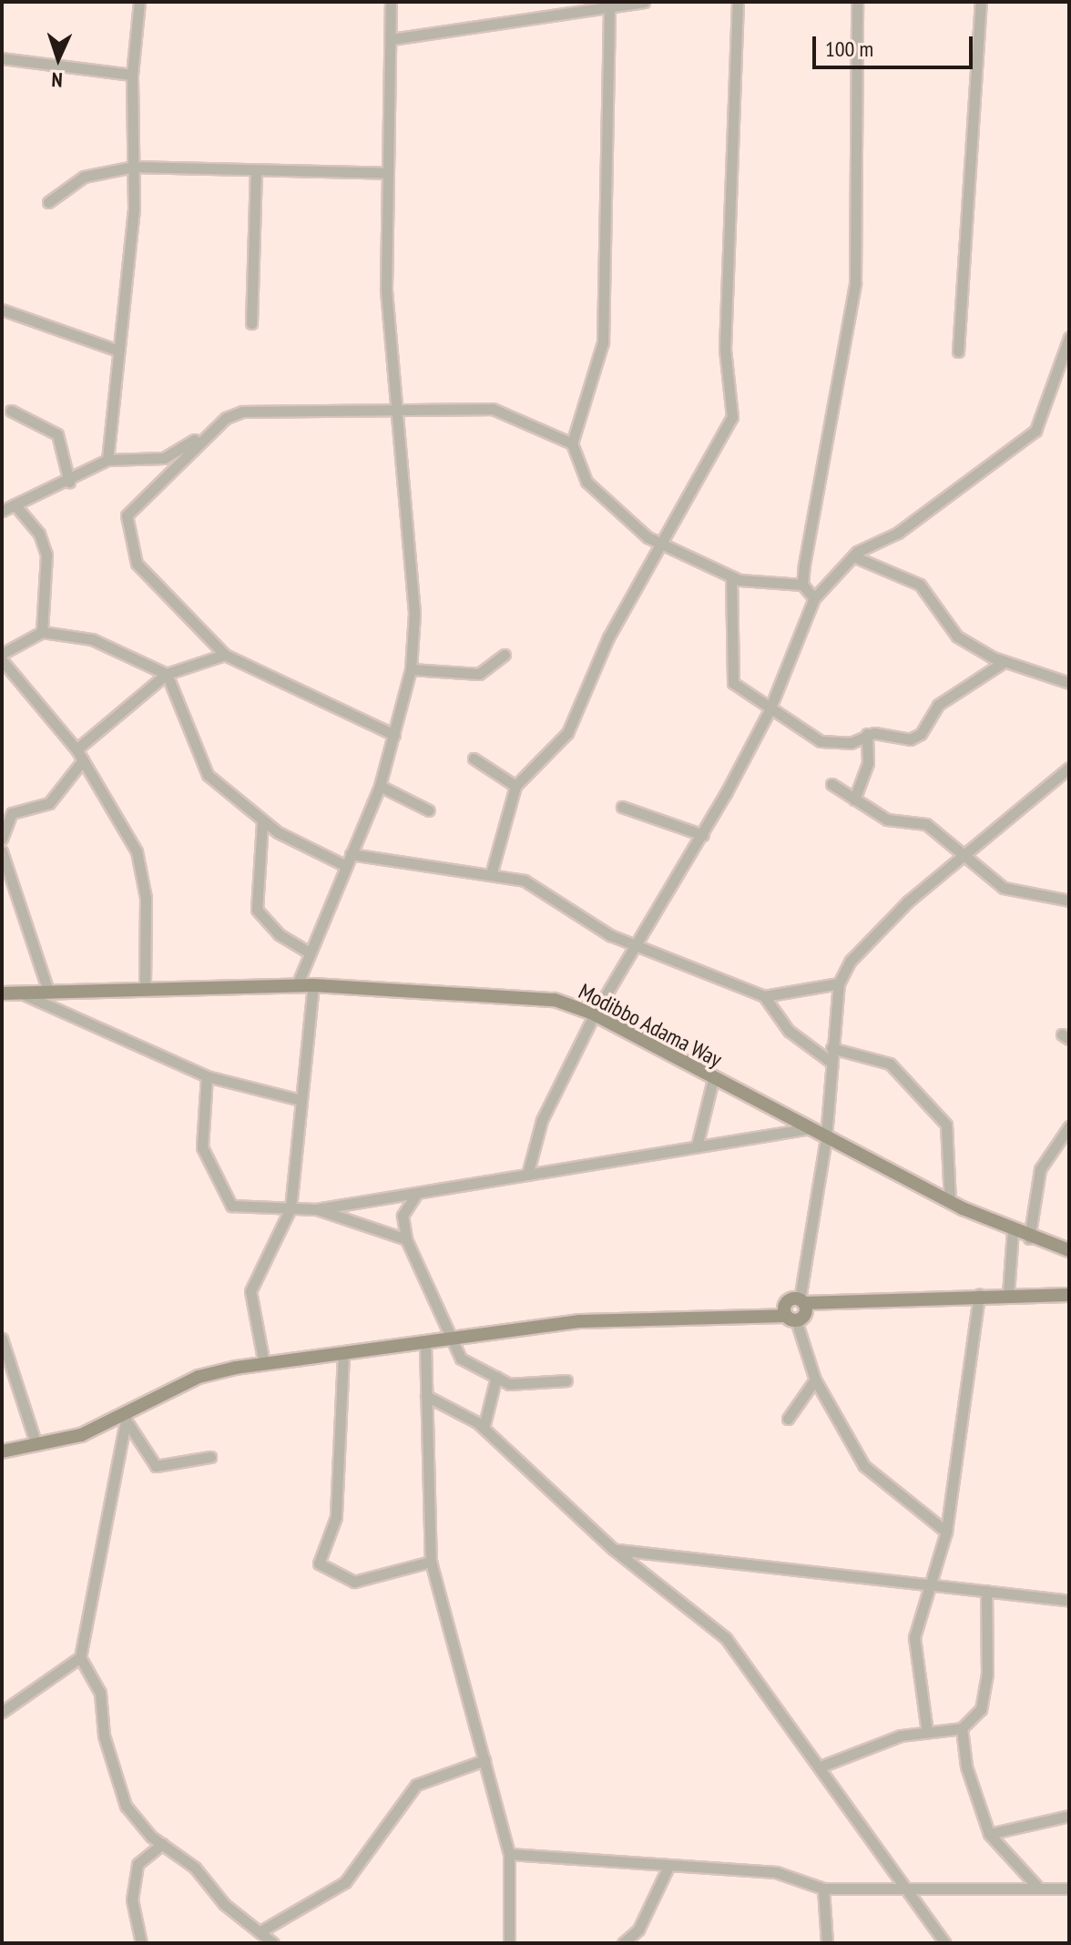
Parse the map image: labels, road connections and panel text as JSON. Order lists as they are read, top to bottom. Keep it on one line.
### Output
{"streets":{"main road":["Modibbo Adama Way"]},"scale_bar":"100 m","north":"bottom"}
